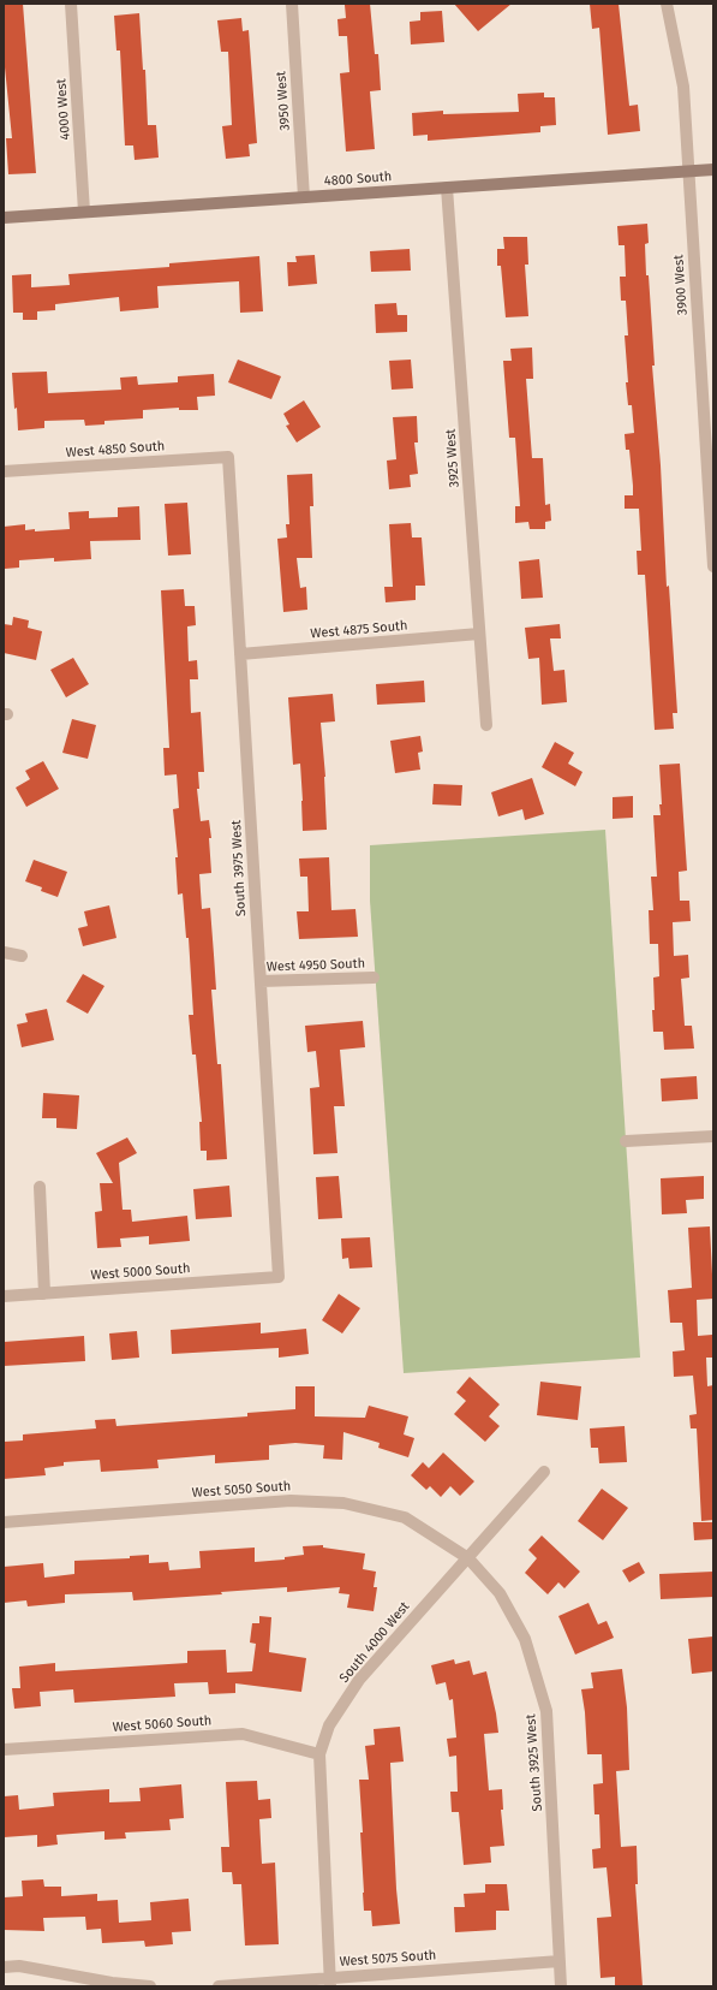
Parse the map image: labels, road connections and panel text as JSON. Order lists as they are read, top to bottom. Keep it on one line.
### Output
{"streets":{"street":["3950 West","4000 West","4800 South","3900 West","West 4850 South","3925 West","West 4875 South","South 3975 West","West 4950 South","West 5000 South","West 5050 South","South 4000 West","West 5060 South","South 3925 West","West 5075 South"]},"crossings":[["3950 West","4800 South"],["4000 West","4800 South"],["4800 South","3900 West"],["4800 South","3925 West"],["West 4850 South","South 3975 West"],["3925 West","West 4875 South"],["West 4875 South","South 3975 West"],["South 3975 West","West 4950 South"],["South 3975 West","West 5000 South"],["West 5050 South","South 4000 West"],["West 5050 South","South 3925 West"],["South 4000 West","West 5060 South"],["South 4000 West","South 3925 West"],["South 4000 West","West 5075 South"],["South 3925 West","West 5075 South"]]}
